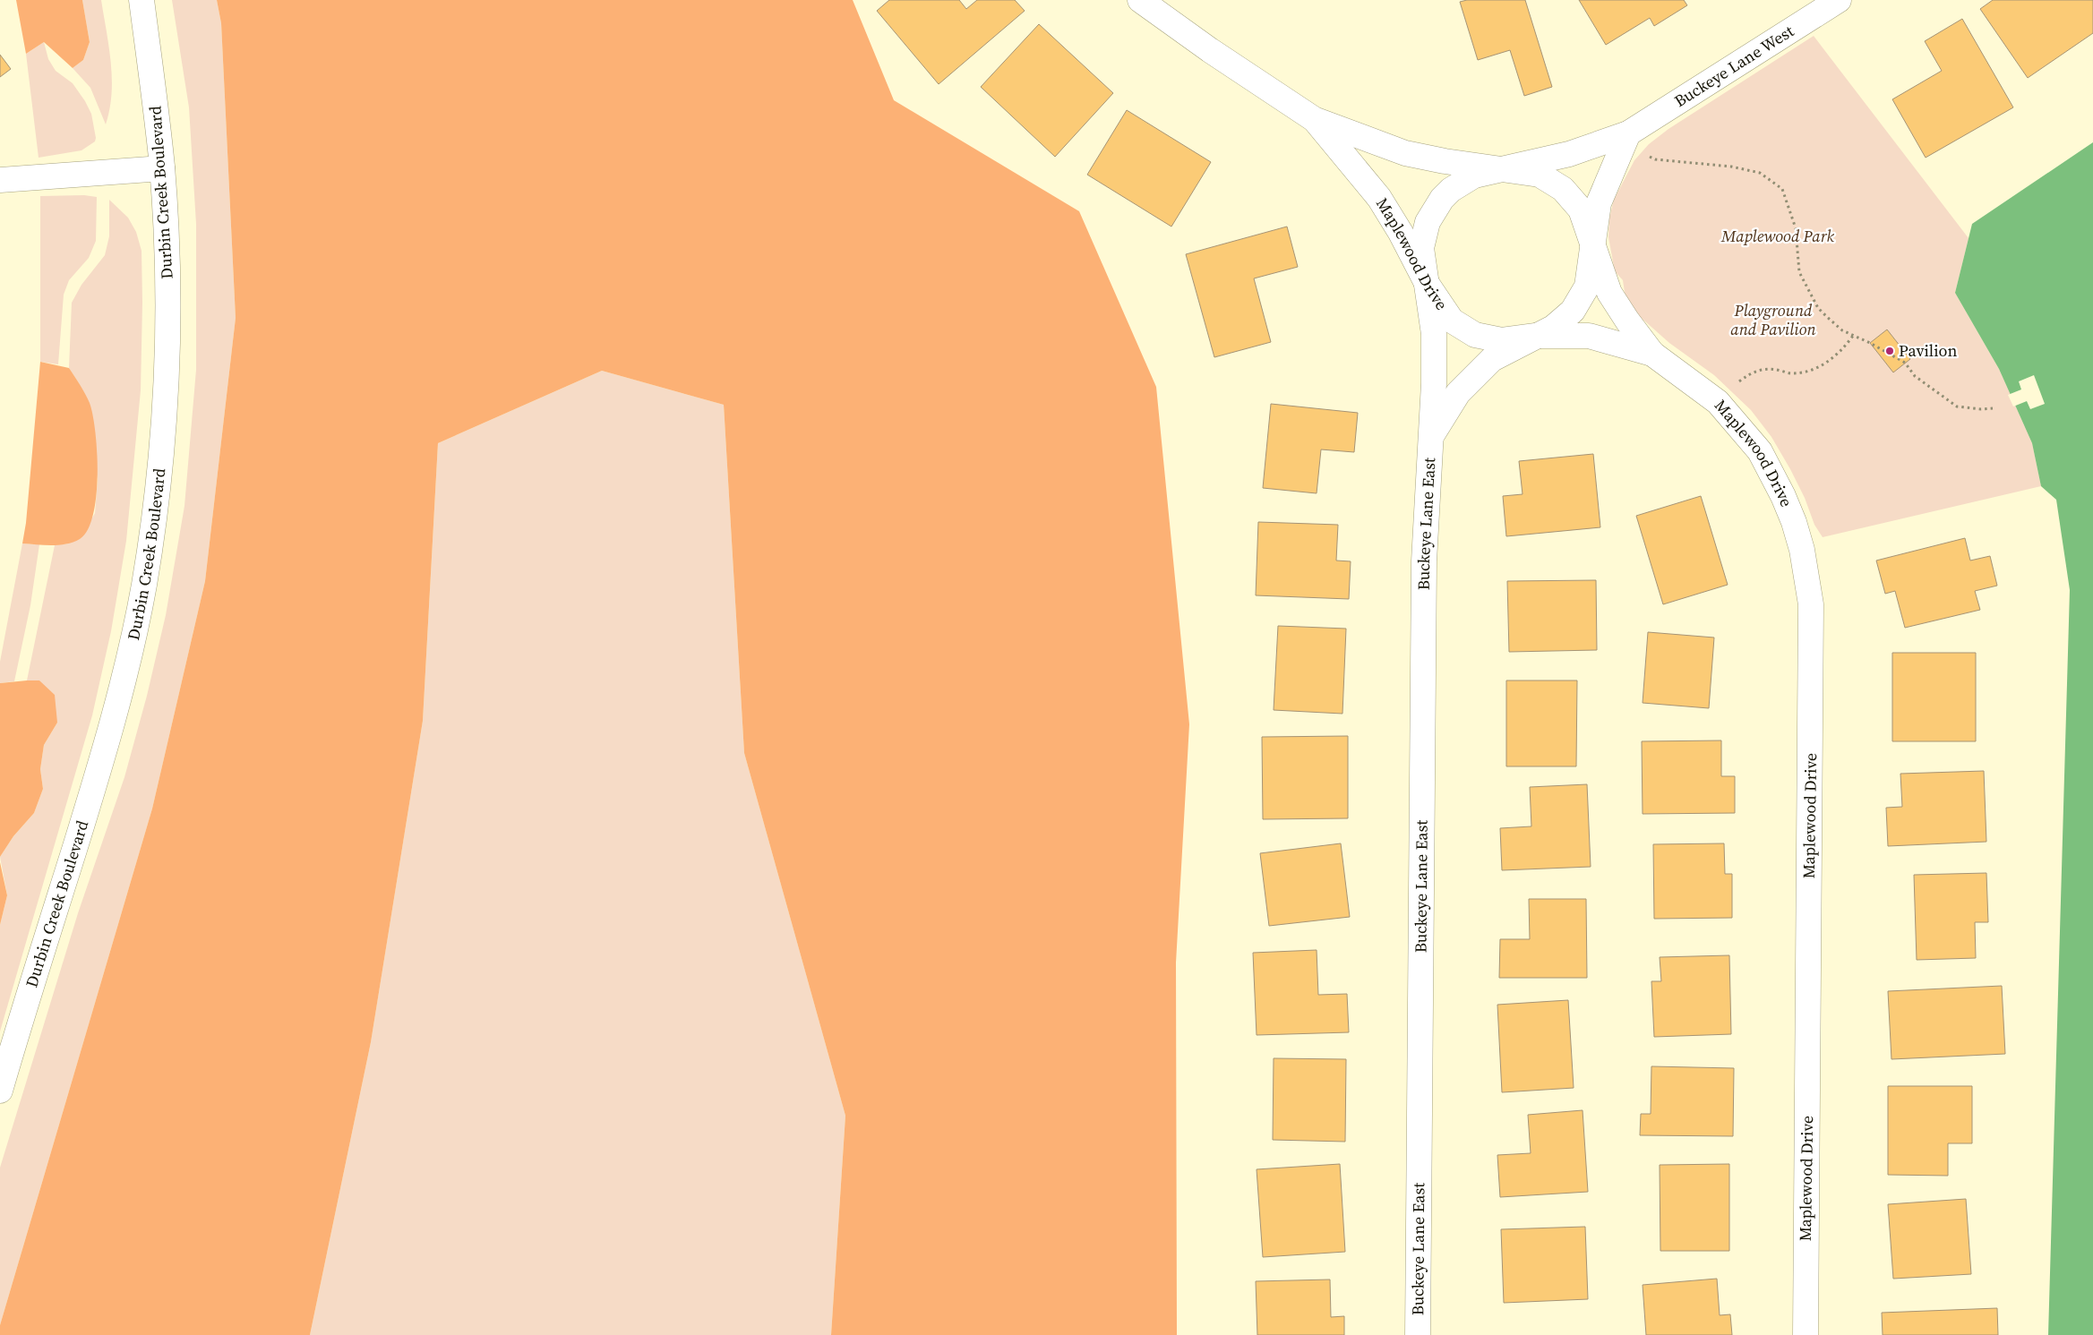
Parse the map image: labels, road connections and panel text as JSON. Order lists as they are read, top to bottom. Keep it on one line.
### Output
{"streets":{"street":["Buckeye Lane West","Durbin Creek Boulevard","Maplewood Drive","Buckeye Lane East"]},"crossings":[["Buckeye Lane West","Maplewood Drive"],["Buckeye Lane West","Buckeye Lane East"],["Maplewood Drive","Buckeye Lane East"]],"parks":["Maplewood Park","Playground and Pavilion"],"places":["Pavilion"]}
